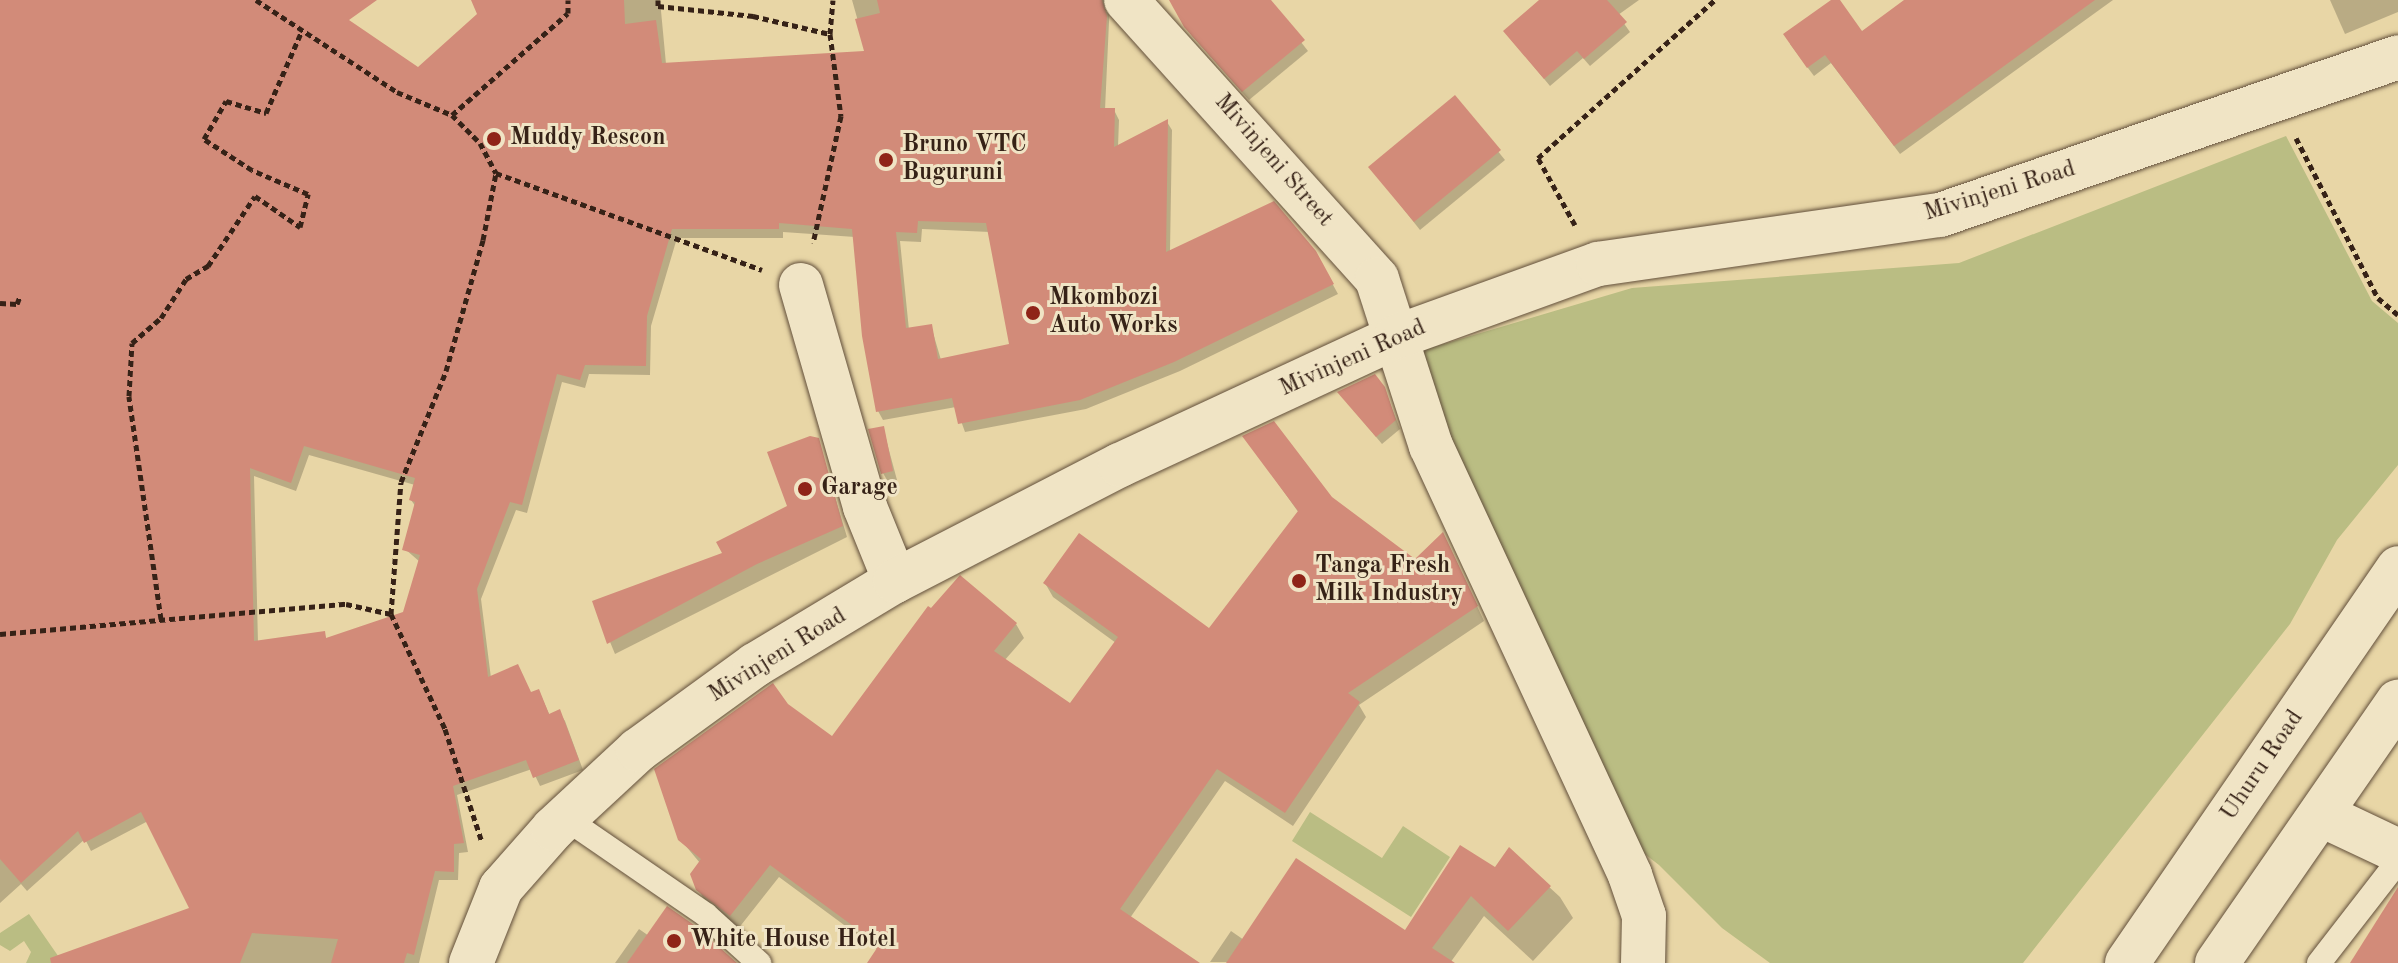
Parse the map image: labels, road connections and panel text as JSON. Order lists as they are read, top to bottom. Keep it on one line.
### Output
{"streets":{"street":["Mivinjeni Street","Mivinjeni Road","Uhuru Road"]},"crossings":[["Mivinjeni Street","Mivinjeni Road"]],"places":["Muddy Rescon","Bruno VTC Buguruni","Mkombozi Auto Works","Garage","Tanga Fresh Milk Industry","White House Hotel"]}
